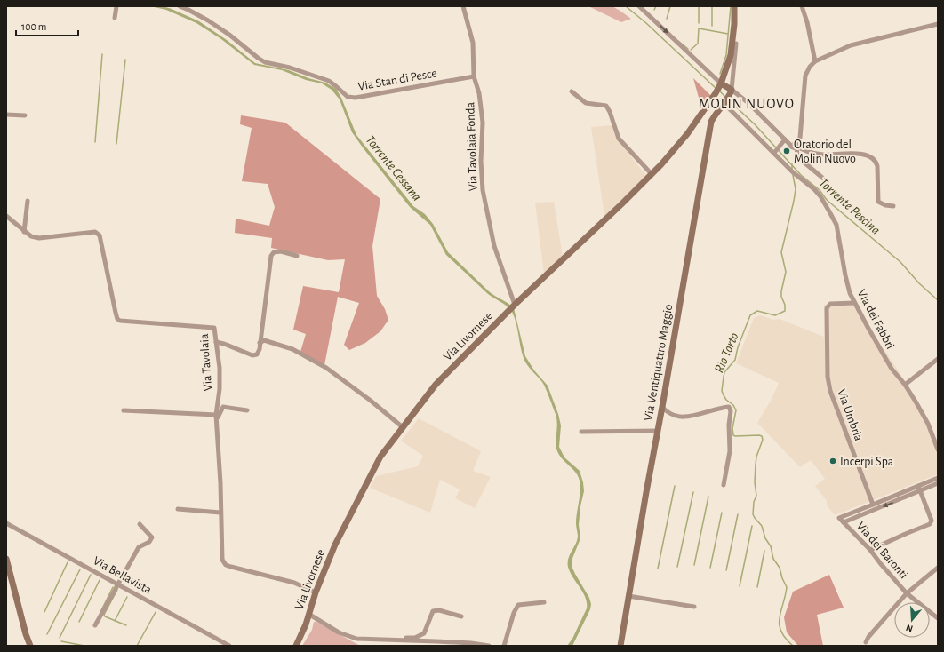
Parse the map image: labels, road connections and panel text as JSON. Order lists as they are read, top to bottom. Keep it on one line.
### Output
{"streets":{"main road":["Via Livornese","Via Ventiquattro Maggio"],"street":["Via Stan di Pesce","Via Tavolaia Fonda","Via dei Fabbri","Via Tavolaia","Via Umbria","Via dei Baronti","Via Bellavista"]},"crossings":[["Via Stan di Pesce","Via Tavolaia Fonda"],["Via Tavolaia Fonda","Via Livornese"],["Via dei Fabbri","Via Ventiquattro Maggio"],["Via dei Fabbri","Via Umbria"],["Via Livornese","Via Tavolaia"],["Via Umbria","Via dei Baronti"]],"districts":["MOLIN NUOVO"],"water":["Torrente Cessana","Torrente Pescina","Rio Torto"],"places":["Oratorio del Molin Nuovo","Incerpi Spa"],"scale_bar":"100 m","north":"bottom"}
